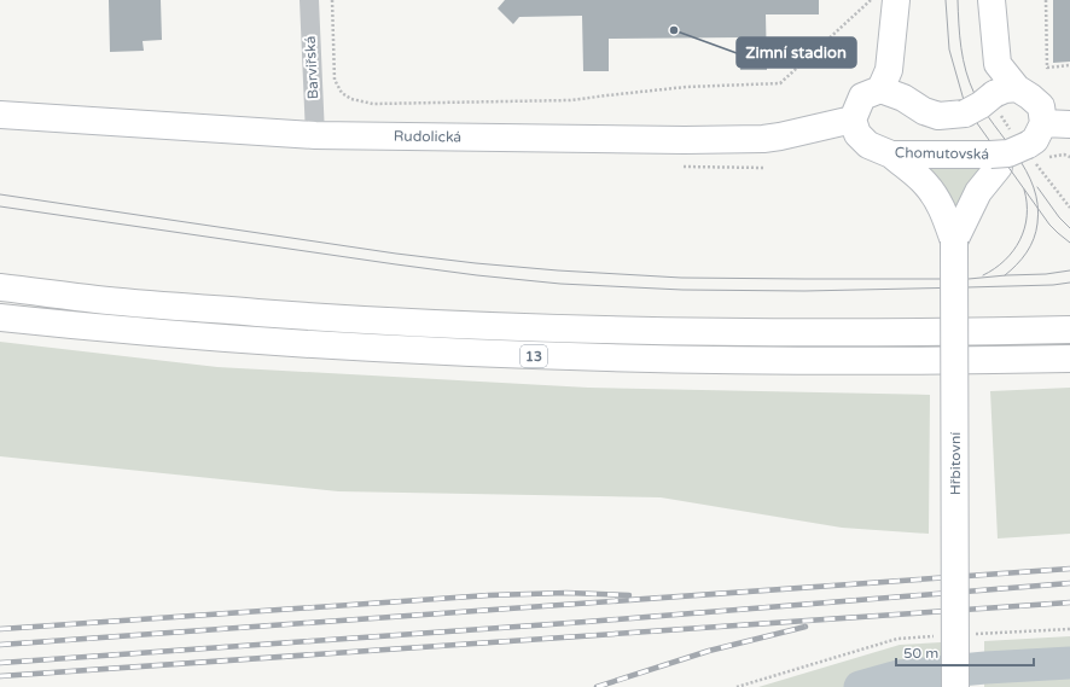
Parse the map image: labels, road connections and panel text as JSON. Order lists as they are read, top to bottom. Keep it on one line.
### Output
{"streets":{"main road":["Rudolická","Chomutovská","13","Hřbitovní"],"street":["Barvířská"]},"crossings":[["Barvířská","Rudolická"],["Rudolická","Chomutovská"]],"places":["Zimní stadion"],"scale_bar":"50 m"}
